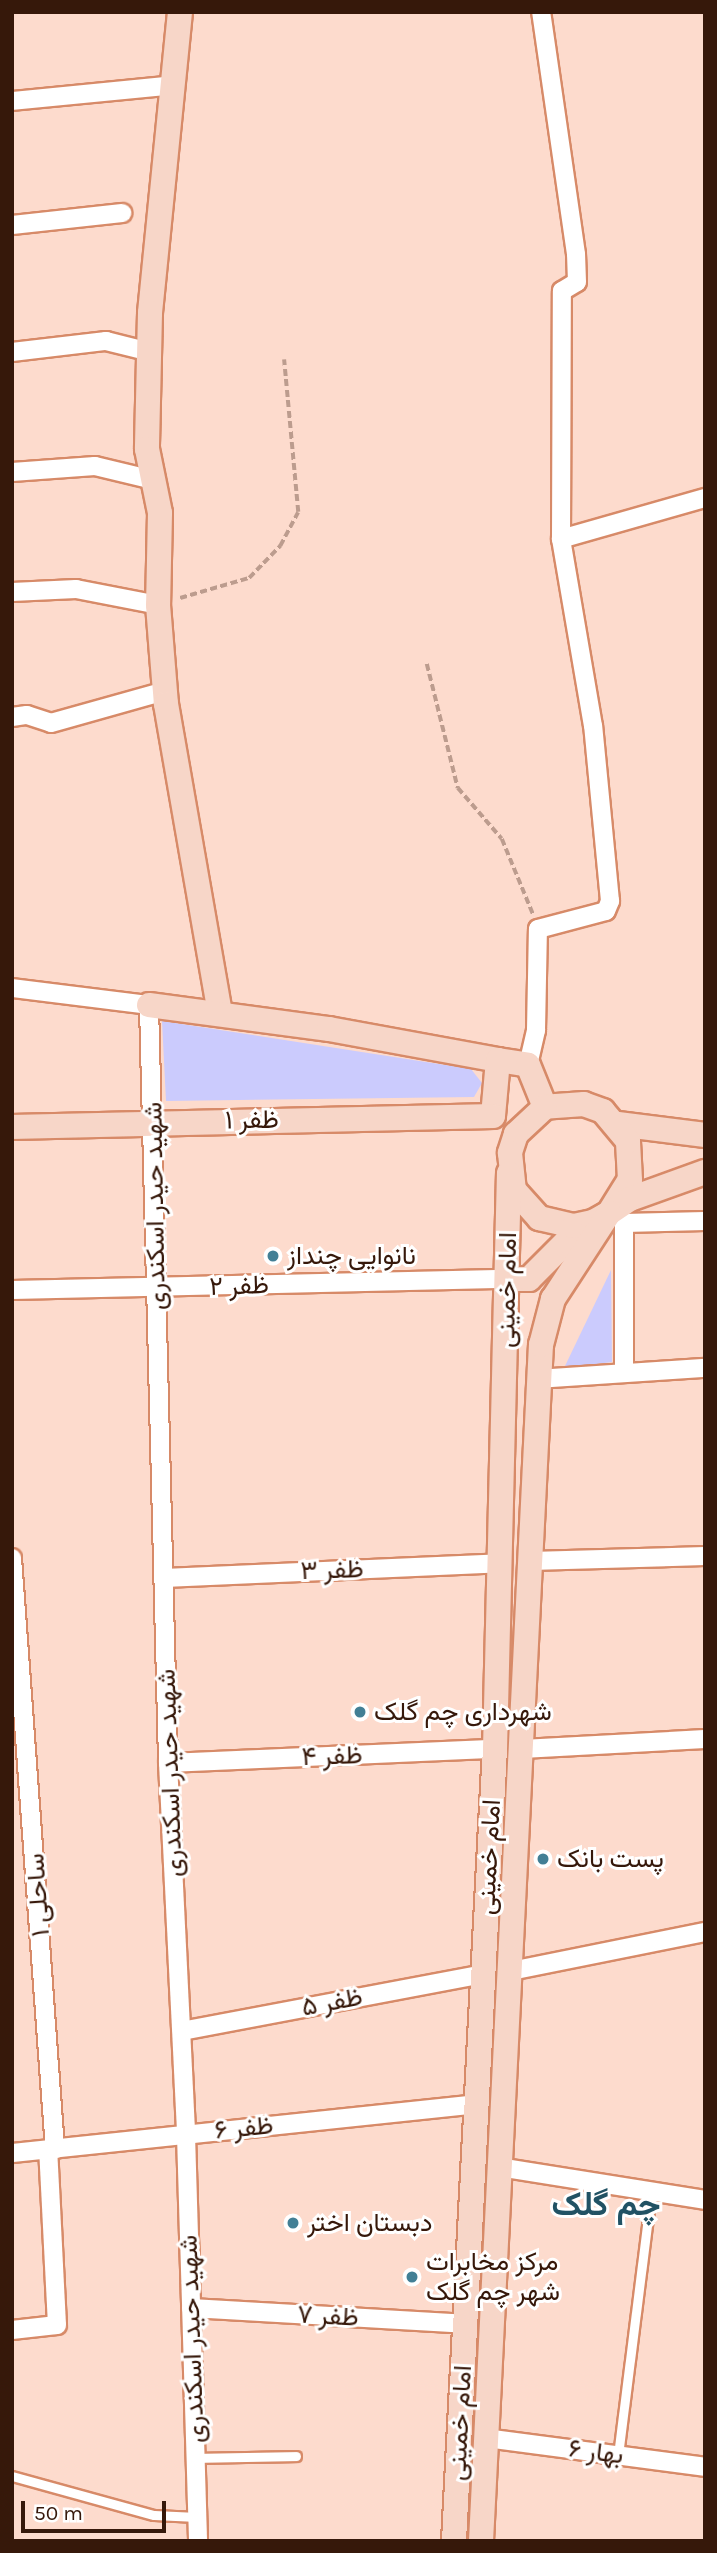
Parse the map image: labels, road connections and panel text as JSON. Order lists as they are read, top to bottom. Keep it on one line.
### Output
{"streets":{"street":["ظفر ۱","شهید حیدر اسکندری","ظفر ۲","امام خمینی","ظفر ۳","ظفر ۴","ساحلی ۱","ظفر ۵","ظفر ۶","ظفر ۷","بهار ۶"]},"crossings":[["ظفر ۱","شهید حیدر اسکندری"],["شهید حیدر اسکندری","ظفر ۲"],["شهید حیدر اسکندری","ظفر ۳"],["شهید حیدر اسکندری","ظفر ۴"],["شهید حیدر اسکندری","ظفر ۵"],["شهید حیدر اسکندری","ظفر ۶"],["شهید حیدر اسکندری","ظفر ۷"],["ظفر ۲","امام خمینی"],["امام خمینی","ظفر ۳"],["امام خمینی","ظفر ۴"],["امام خمینی","ظفر ۵"],["امام خمینی","ظفر ۶"],["امام خمینی","ظفر ۷"],["امام خمینی","بهار ۶"],["ساحلی ۱","ظفر ۶"]],"districts":["چم گلک"],"places":["نانوایی چنداز","شهرداری چم گلک","پست بانک","دبستان اختر","مرکز مخابرات شهر چم گلک"],"scale_bar":"50 m"}
